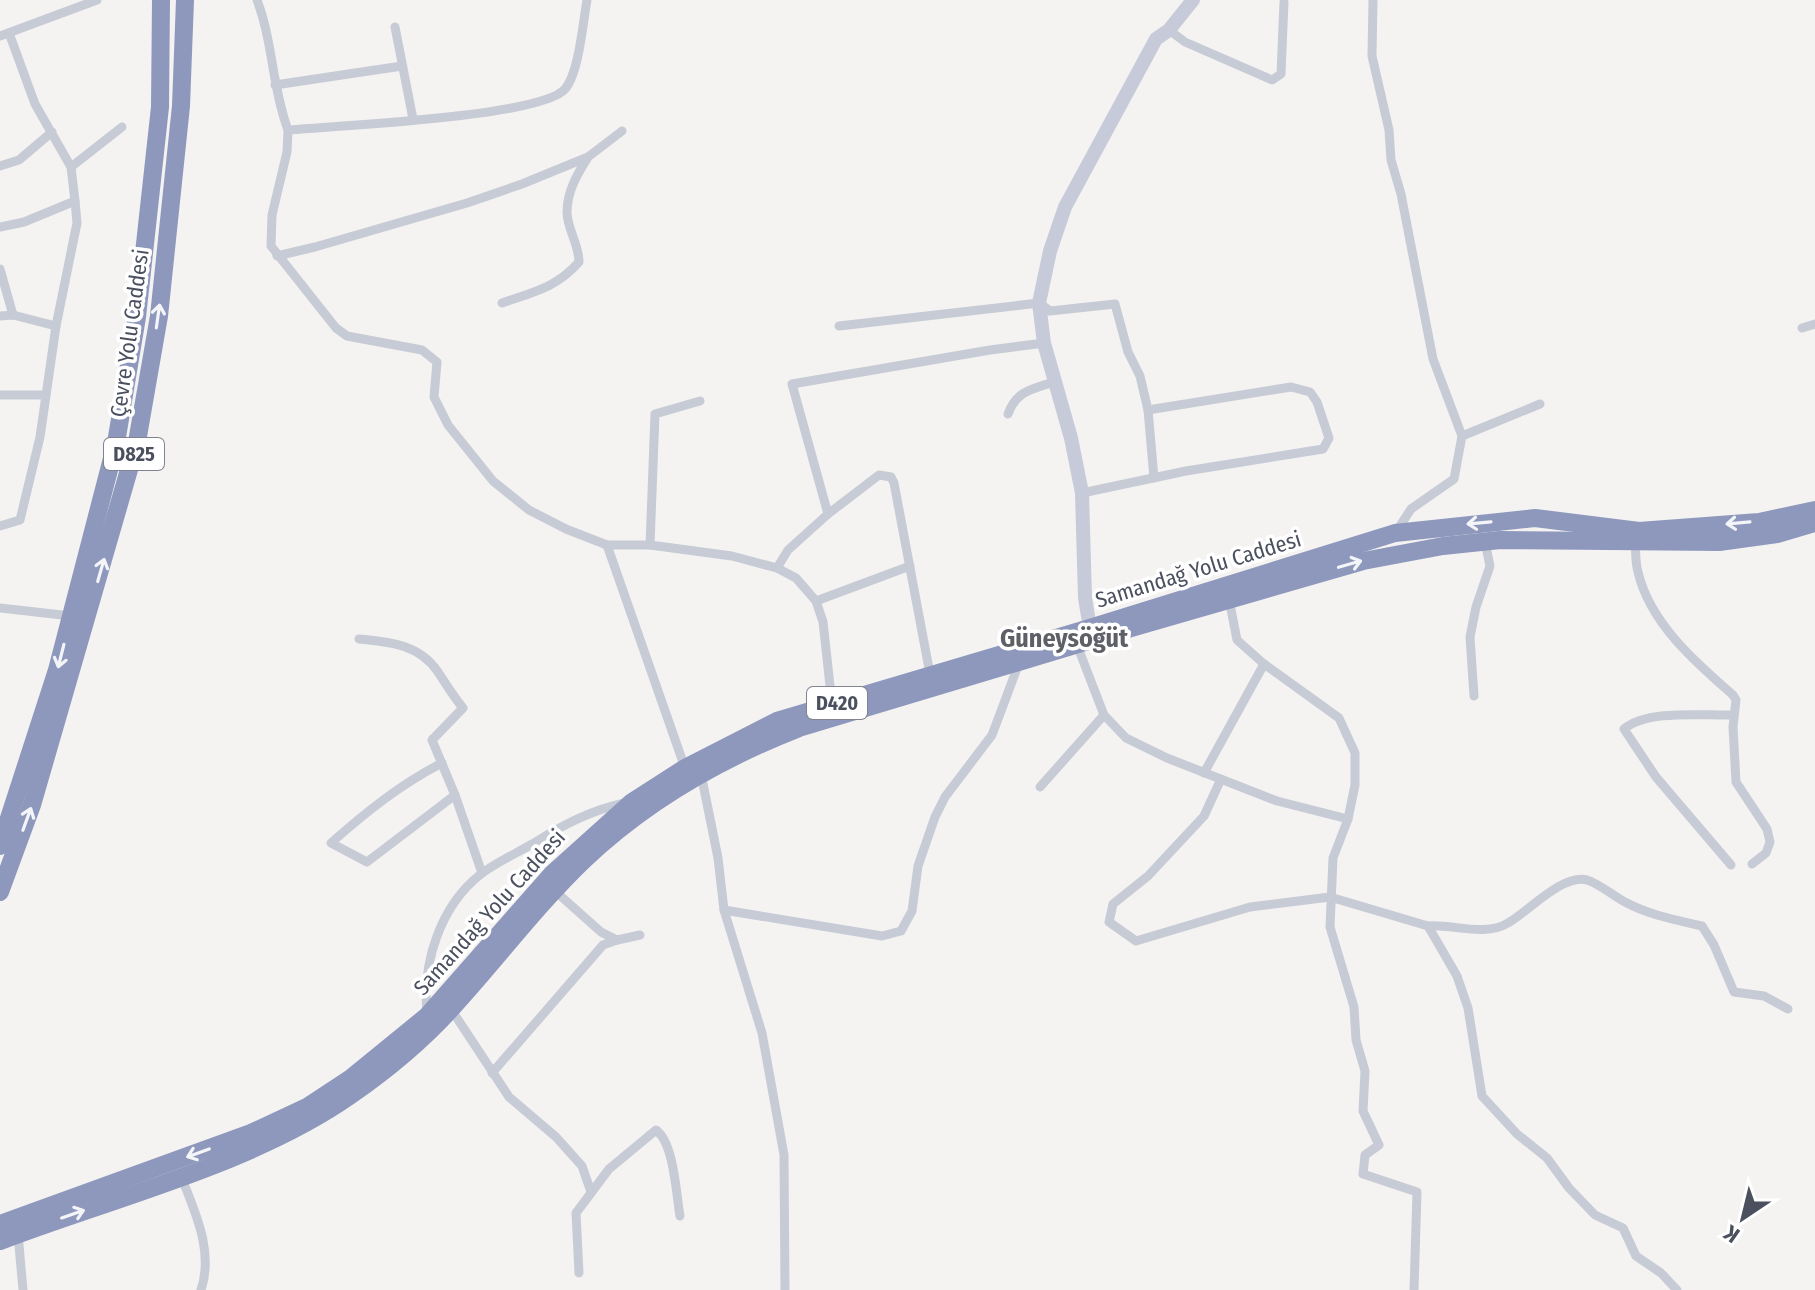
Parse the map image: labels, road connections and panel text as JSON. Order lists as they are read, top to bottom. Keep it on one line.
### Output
{"streets":{"highway":["Çevre Yolu Caddesi","D825","Samandağ Yolu Caddesi","D420"]},"districts":["Güneysöğüt"],"north":"bottom left"}
